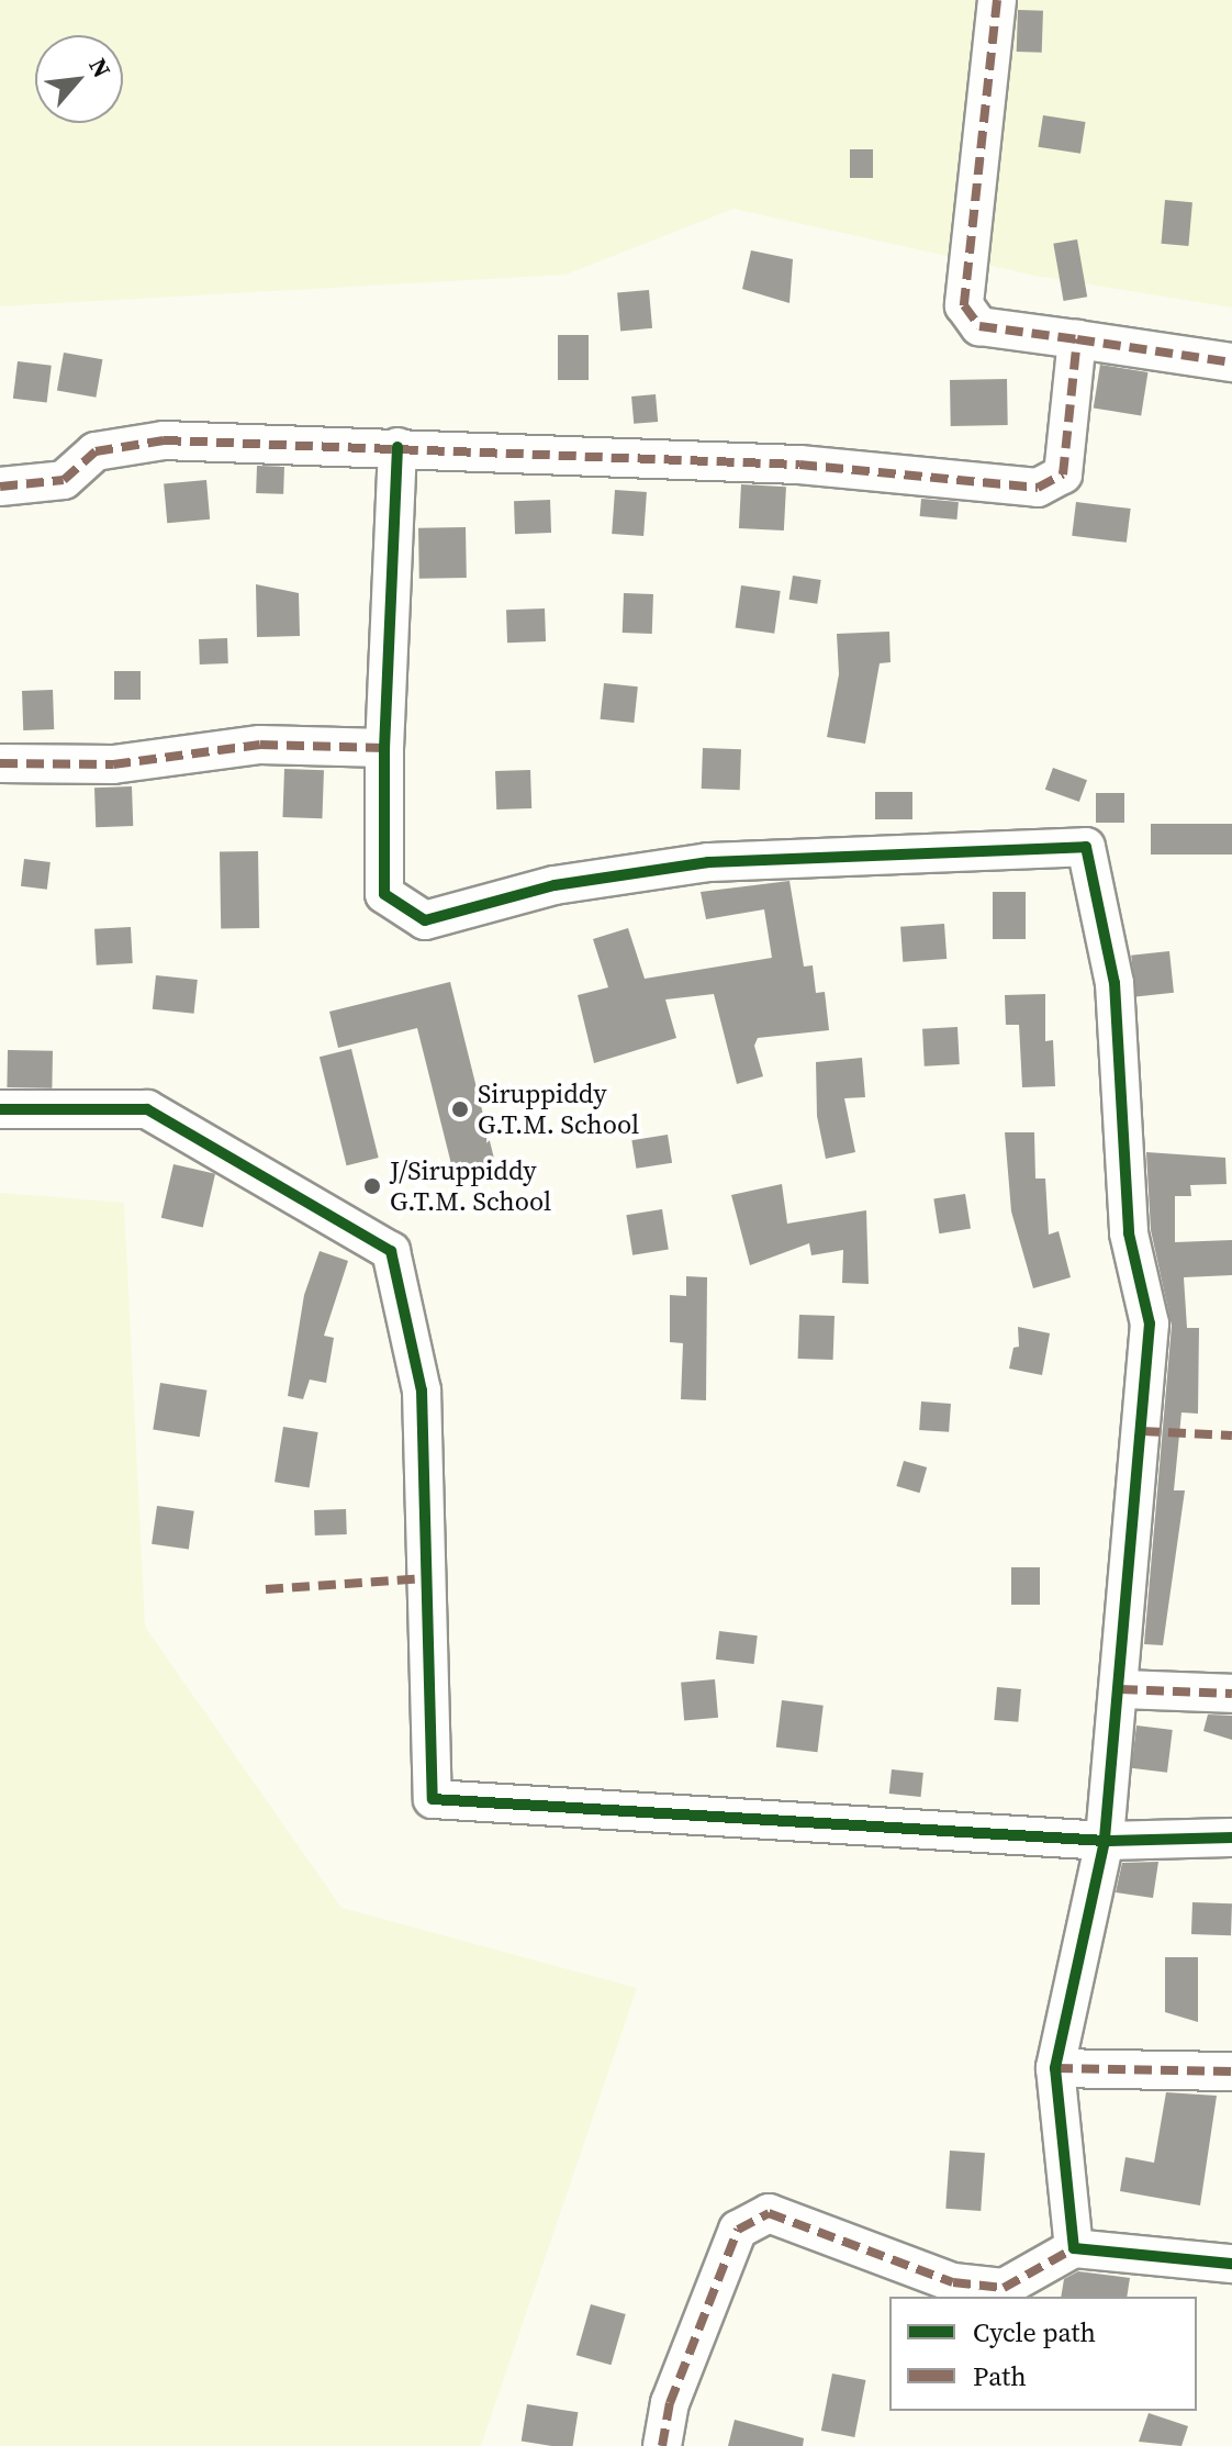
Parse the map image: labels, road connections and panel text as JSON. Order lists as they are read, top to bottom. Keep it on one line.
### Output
{"places":["Siruppiddy G.T.M. School","J/Siruppiddy G.T.M. School"],"legend":["Cycle path","Path"],"north":"top right"}
